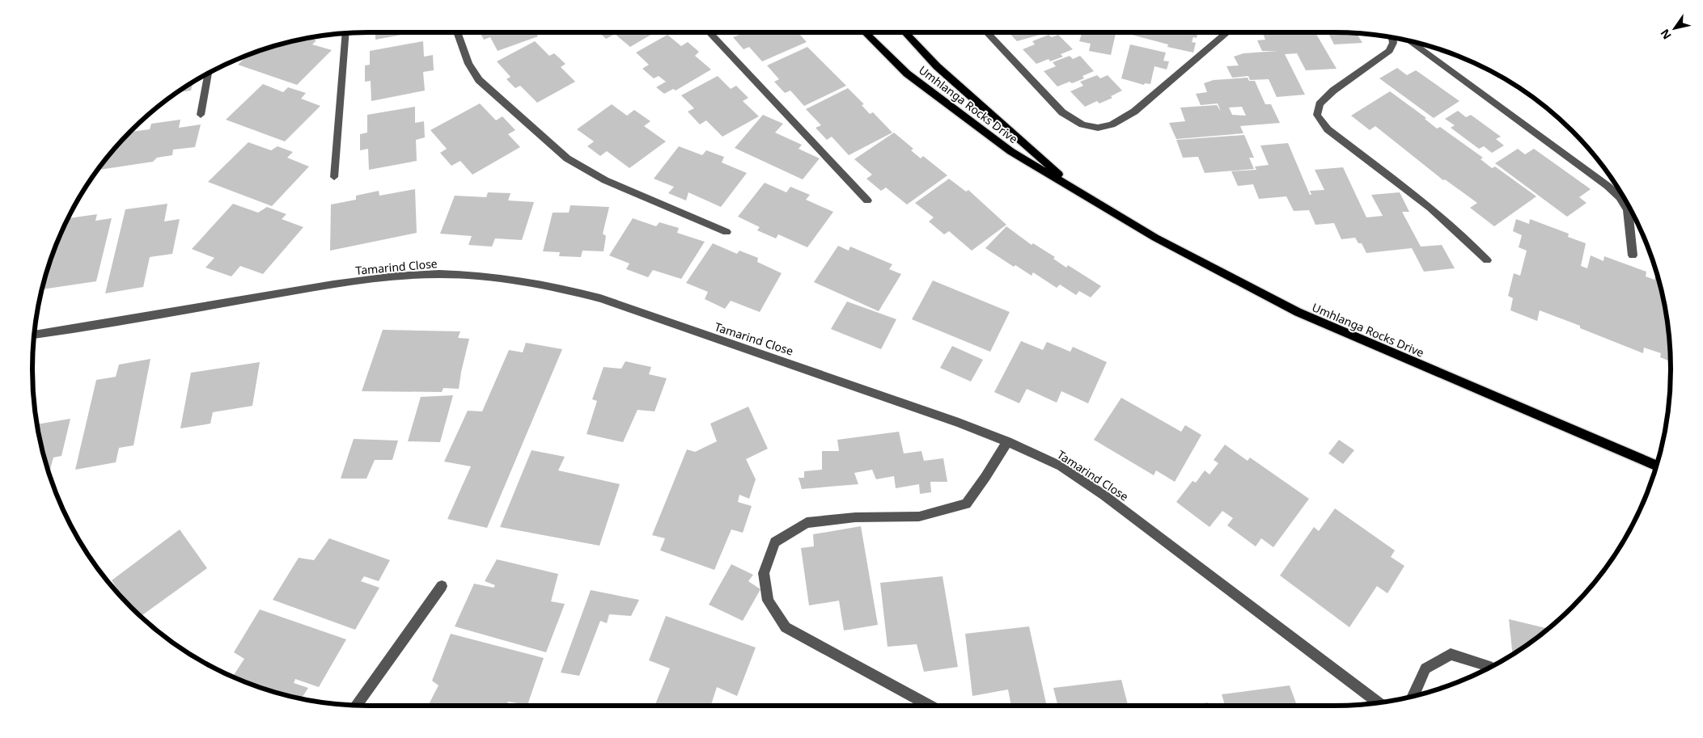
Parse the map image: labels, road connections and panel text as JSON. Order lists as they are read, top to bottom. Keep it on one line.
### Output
{"streets":{"main road":["Umhlanga Rocks Drive"],"street":["Tamarind Close"]},"north":"bottom left"}
